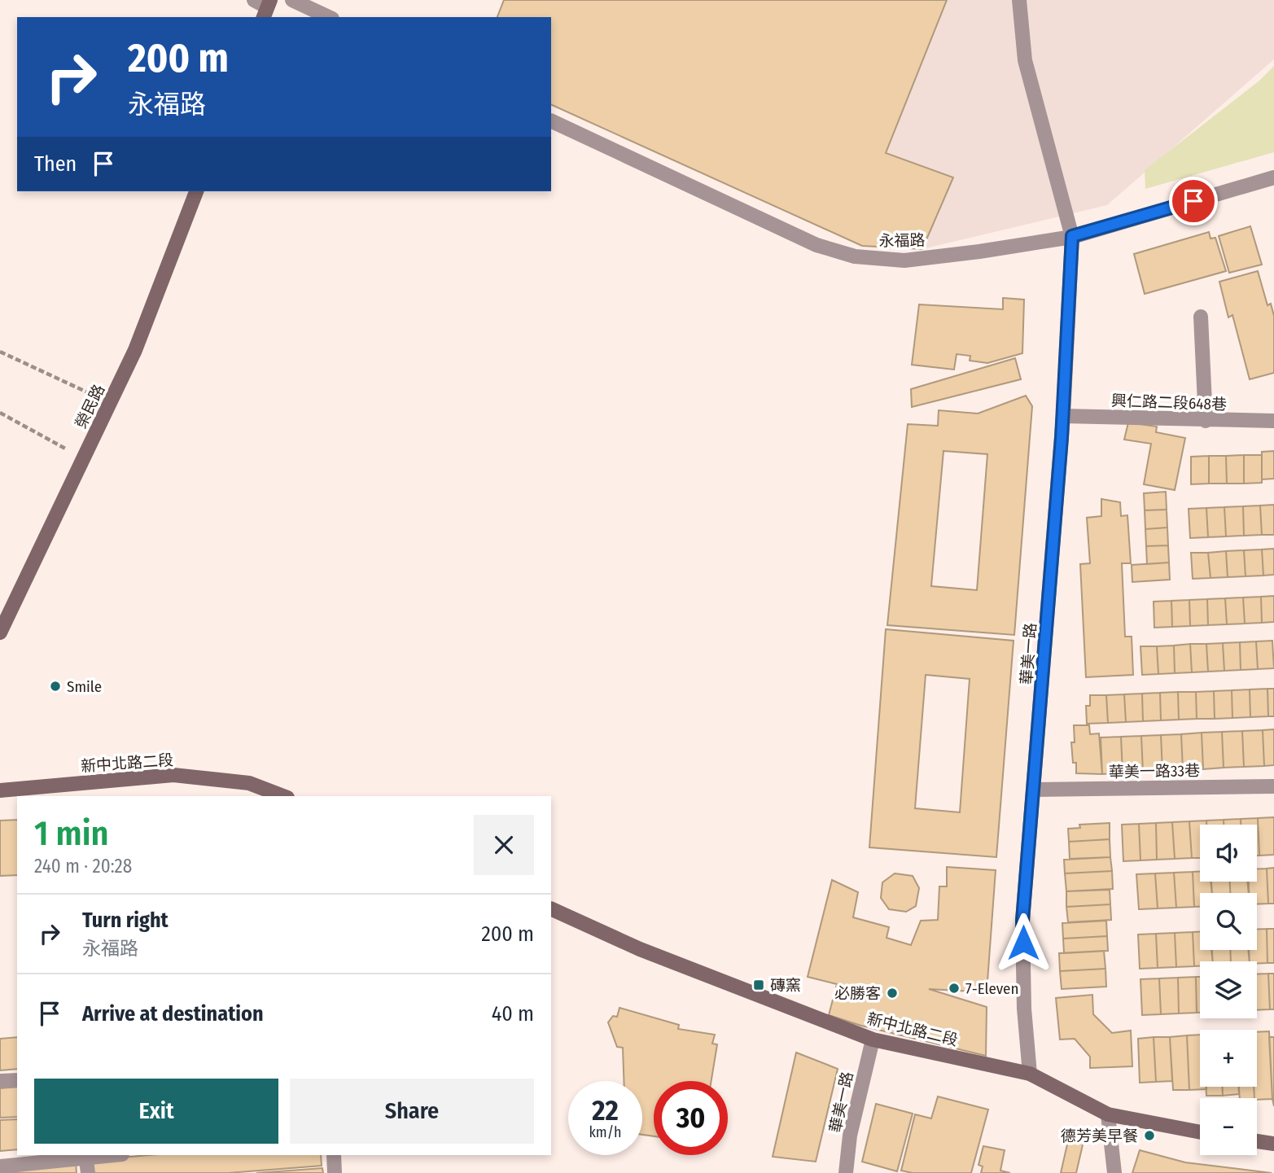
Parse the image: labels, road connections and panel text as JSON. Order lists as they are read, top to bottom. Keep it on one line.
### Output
{"streets":{"street":["永福路","興仁路二段648巷","榮民路","華美一路","新中北路二段","華美一路33巷"]},"crossings":[["永福路","華美一路"],["興仁路二段648巷","華美一路"],["華美一路","新中北路二段"],["華美一路","華美一路33巷"]],"places":{"other":["Smile","7-Eleven","必勝客","德芳美早餐"],"transit":["磚窯"]},"page":{"turn":["200 m","永福路"],"then":"Then","heading":["1 min","240 m · 20:28"],"map_buttons":["+","−"],"list":[{"name":"Turn right","note":"永福路","value":"200 m"},{"name":"Arrive at destination","value":"40 m"}],"buttons":["Exit","Share"],"speed":"22 km/h","limit":"30"}}
